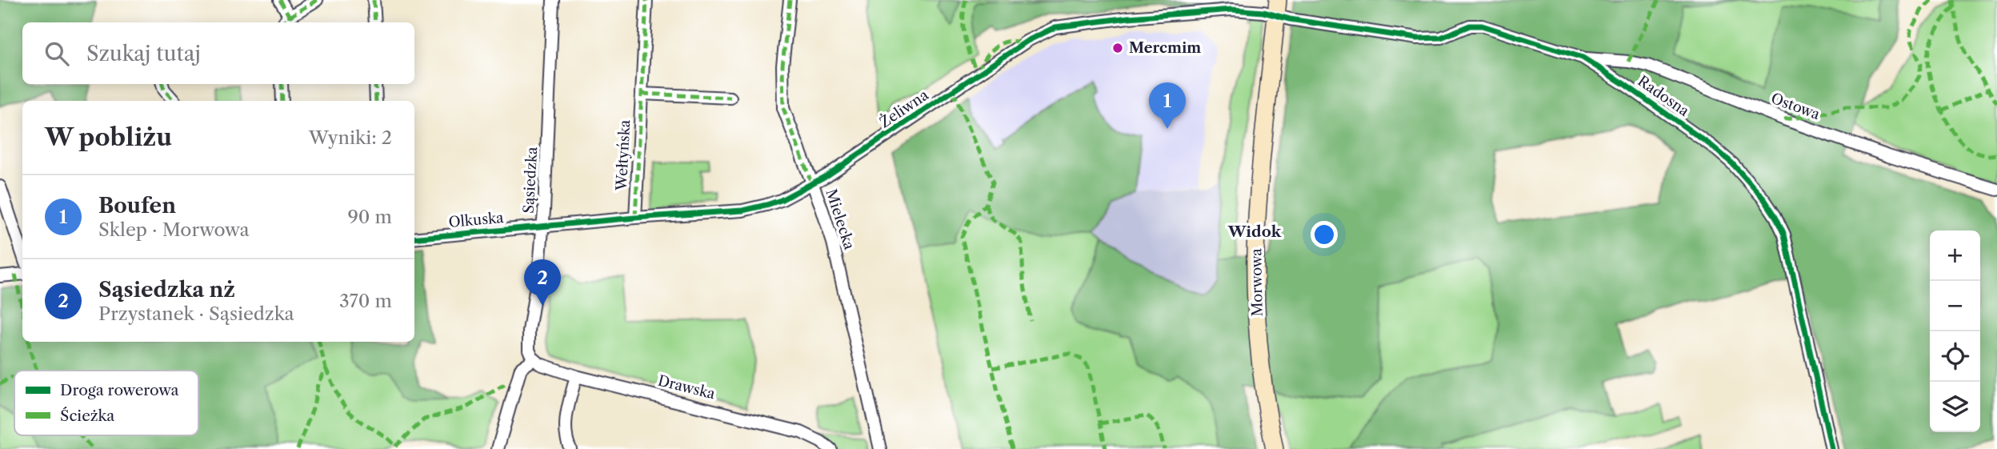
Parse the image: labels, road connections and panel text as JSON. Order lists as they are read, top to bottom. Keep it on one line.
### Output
{"streets":{"main road":["Morwowa"],"street":["Radosna","Ostowa","Żeliwna","Wełtyńska","Sąsiedzka","Mielecka","Olkuska","Drawska"]},"crossings":[["Radosna","Ostowa"],["Radosna","Żeliwna"],["Radosna","Morwowa"],["Żeliwna","Wełtyńska"],["Żeliwna","Sąsiedzka"],["Żeliwna","Mielecka"],["Żeliwna","Olkuska"],["Żeliwna","Morwowa"],["Sąsiedzka","Olkuska"],["Sąsiedzka","Drawska"]],"districts":["Widok"],"places":["Mercmim"],"legend":["Droga rowerowa","Ścieżka"],"page":{"search":"Szukaj tutaj","pins":["1","2"],"heading":["W pobliżu","Wyniki: 2"],"list":[{"mark":"1","name":"Boufen","note":"Sklep · Morwowa","value":"90 m"},{"mark":"2","name":"Sąsiedzka nż","note":"Przystanek · Sąsiedzka","value":"370 m"}],"map_buttons":["+","−"]}}
